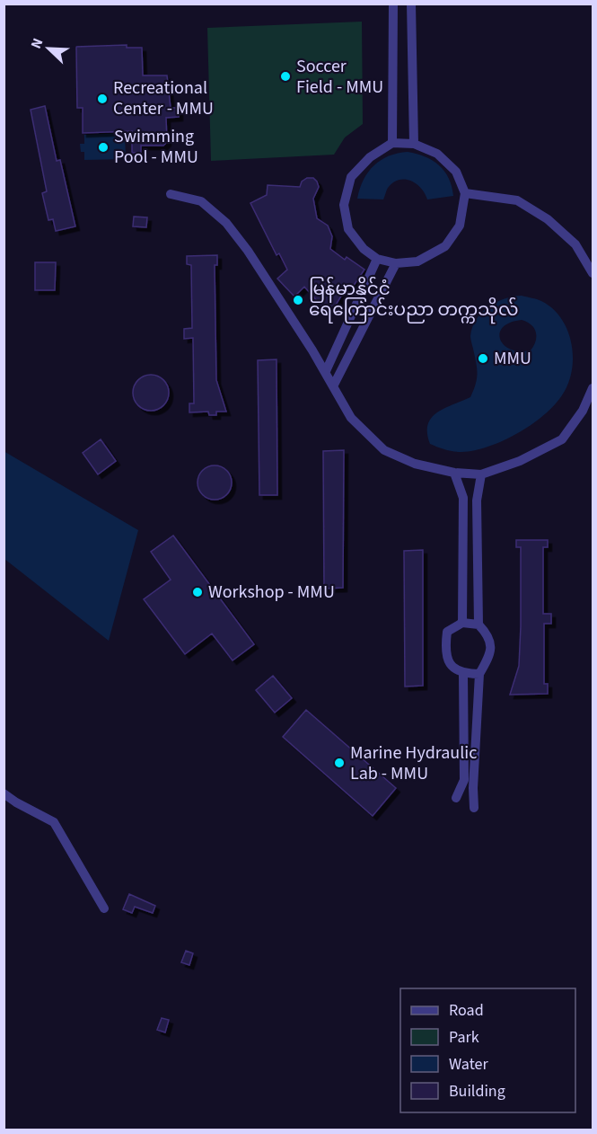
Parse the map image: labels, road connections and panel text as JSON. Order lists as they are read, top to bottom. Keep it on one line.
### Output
{"places":["Soccer Field - MMU","Recreational Center - MMU","Swimming Pool - MMU","မြန်မာနိုင်ငံ ရေကြောင်းပညာ တက္ကသိုလ်","MMU","Workshop - MMU","Marine Hydraulic Lab - MMU"],"legend":["Road","Park","Water","Building"],"north":"top left"}
